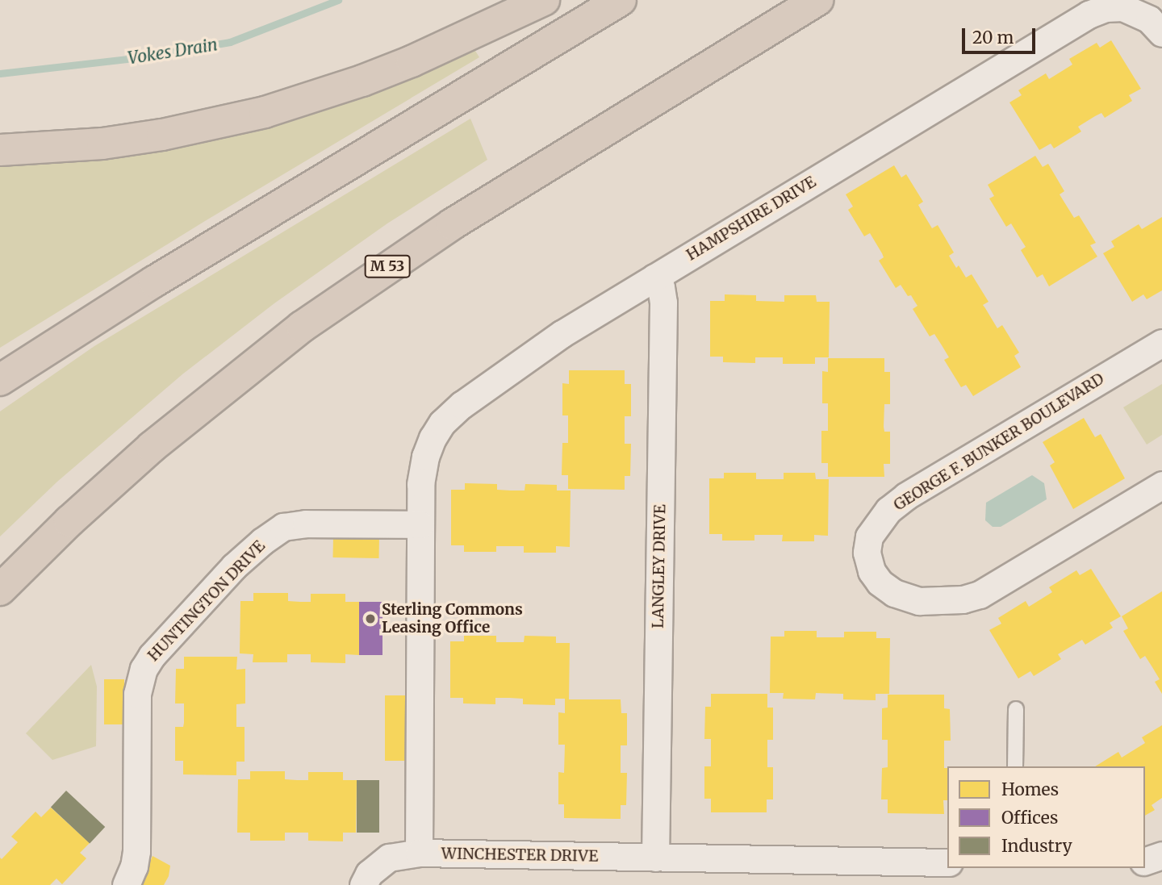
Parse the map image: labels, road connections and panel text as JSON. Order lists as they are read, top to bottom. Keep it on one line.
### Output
{"streets":{"highway":["M 53"],"street":["HAMPSHIRE DRIVE","GEORGE F. BUNKER BOULEVARD","LANGLEY DRIVE","HUNTINGTON DRIVE","WINCHESTER DRIVE"]},"crossings":[["HAMPSHIRE DRIVE","LANGLEY DRIVE"],["HAMPSHIRE DRIVE","HUNTINGTON DRIVE"],["HAMPSHIRE DRIVE","WINCHESTER DRIVE"],["LANGLEY DRIVE","WINCHESTER DRIVE"],["HUNTINGTON DRIVE","WINCHESTER DRIVE"]],"water":["Vokes Drain"],"places":["Sterling Commons Leasing Office"],"legend":["Homes","Offices","Industry"],"scale_bar":"20 m"}
